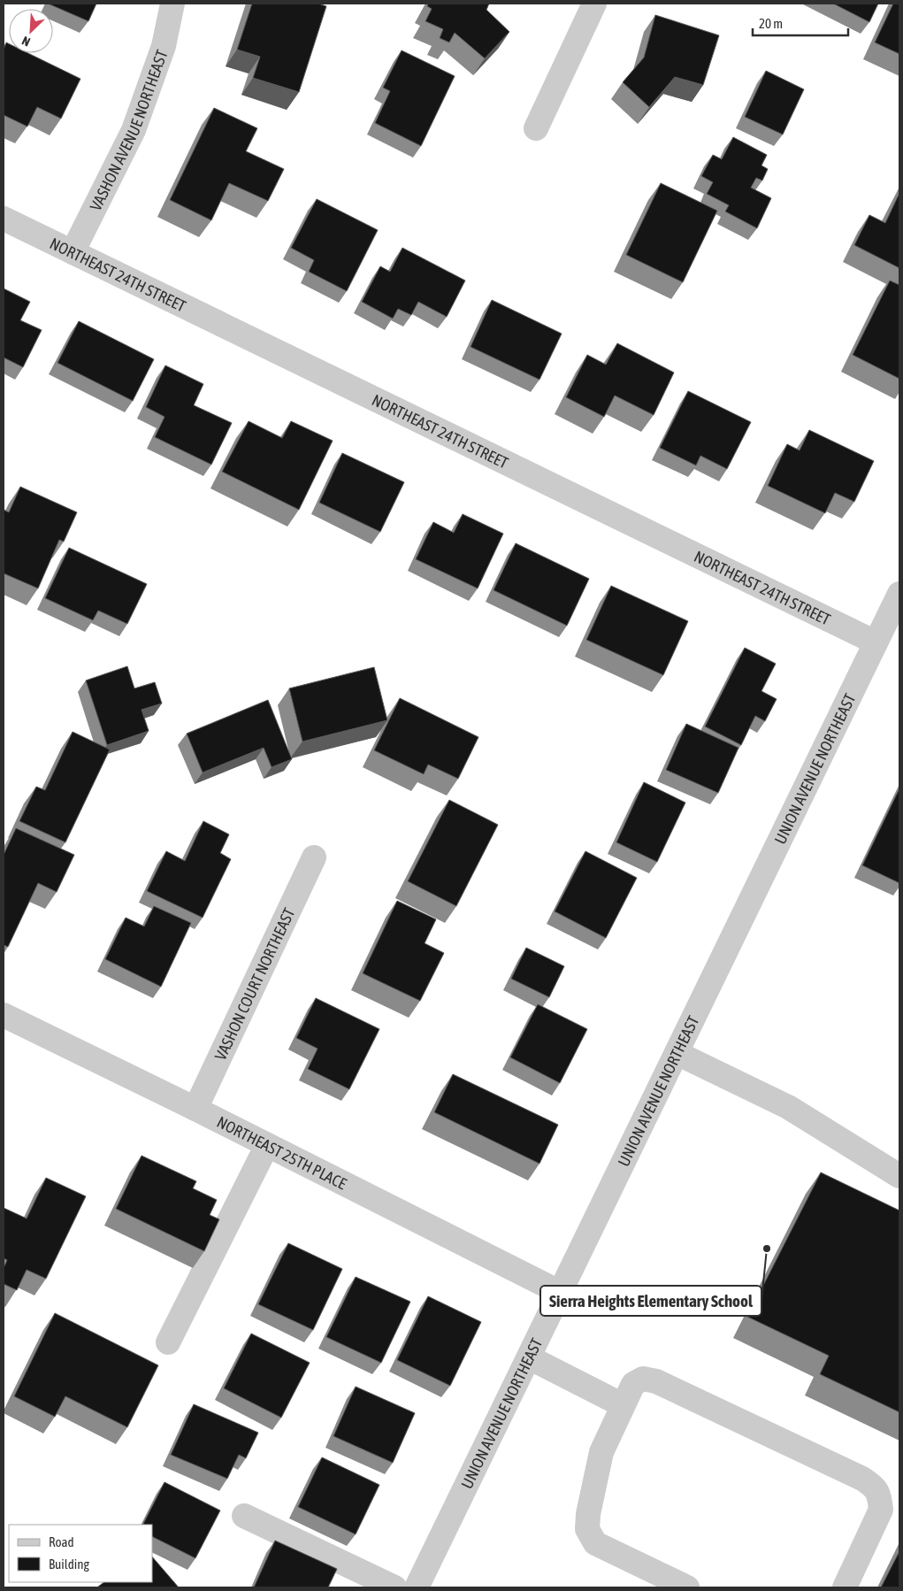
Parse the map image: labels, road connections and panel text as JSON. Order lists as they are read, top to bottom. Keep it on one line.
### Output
{"streets":{"street":["VASHON AVENUE NORTHEAST","NORTHEAST 24TH STREET","UNION AVENUE NORTHEAST","VASHON COURT NORTHEAST","NORTHEAST 25TH PLACE"]},"crossings":[["VASHON AVENUE NORTHEAST","NORTHEAST 24TH STREET"],["NORTHEAST 24TH STREET","UNION AVENUE NORTHEAST"],["UNION AVENUE NORTHEAST","NORTHEAST 25TH PLACE"],["VASHON COURT NORTHEAST","NORTHEAST 25TH PLACE"]],"places":["Sierra Heights Elementary School"],"legend":["Road","Building"],"scale_bar":"20 m","north":"bottom left"}
